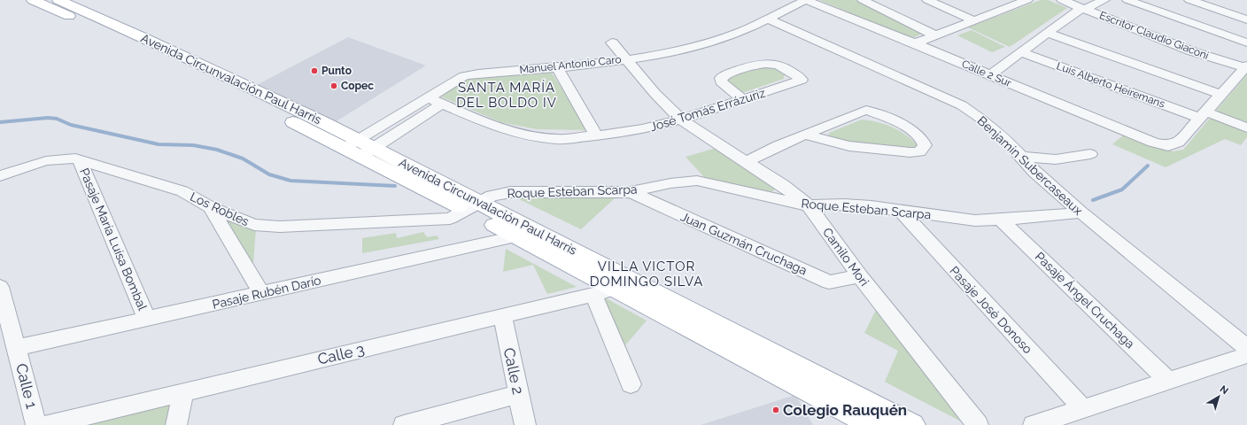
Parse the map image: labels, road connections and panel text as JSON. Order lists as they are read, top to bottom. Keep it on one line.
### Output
{"streets":{"main road":["Avenida Circunvalación Paul Harris"],"street":["Escritor Claudio Giaconi","Manuel Antonio Caro","Calle 2 Sur","Luis Alberto Heiremans","José Tomás Errázuriz","Benjamín Subercaseaux","Roque Esteban Scarpa","Los Robles","Pasaje María Luísa Bombal","Juan Guzmán Cruchaga","Camilo Mori","Pasaje Rubén Darío","Pasaje Ángel Cruchaga","Pasaje José Donoso","Calle 3","Calle 2","Calle 1"]},"crossings":[["Manuel Antonio Caro","Calle 2 Sur"],["Manuel Antonio Caro","Avenida Circunvalación Paul Harris"],["Manuel Antonio Caro","José Tomás Errázuriz"],["Manuel Antonio Caro","Benjamín Subercaseaux"],["Manuel Antonio Caro","Camilo Mori"],["Calle 2 Sur","Luis Alberto Heiremans"],["Avenida Circunvalación Paul Harris","Roque Esteban Scarpa"],["Avenida Circunvalación Paul Harris","Los Robles"],["Avenida Circunvalación Paul Harris","Pasaje Rubén Darío"],["Avenida Circunvalación Paul Harris","Calle 3"],["José Tomás Errázuriz","Camilo Mori"],["Benjamín Subercaseaux","Roque Esteban Scarpa"],["Roque Esteban Scarpa","Los Robles"],["Roque Esteban Scarpa","Juan Guzmán Cruchaga"],["Roque Esteban Scarpa","Camilo Mori"],["Roque Esteban Scarpa","Pasaje Ángel Cruchaga"],["Roque Esteban Scarpa","Pasaje José Donoso"],["Los Robles","Pasaje María Luísa Bombal"],["Pasaje María Luísa Bombal","Pasaje Rubén Darío"],["Juan Guzmán Cruchaga","Camilo Mori"],["Pasaje Rubén Darío","Calle 1"],["Calle 3","Calle 2"]],"districts":["SANTA MARÍA DEL BOLDO IV","VILLA VICTOR DOMINGO SILVA"],"places":["Punto","Copec","Colegio Rauquén"],"north":"top right"}
